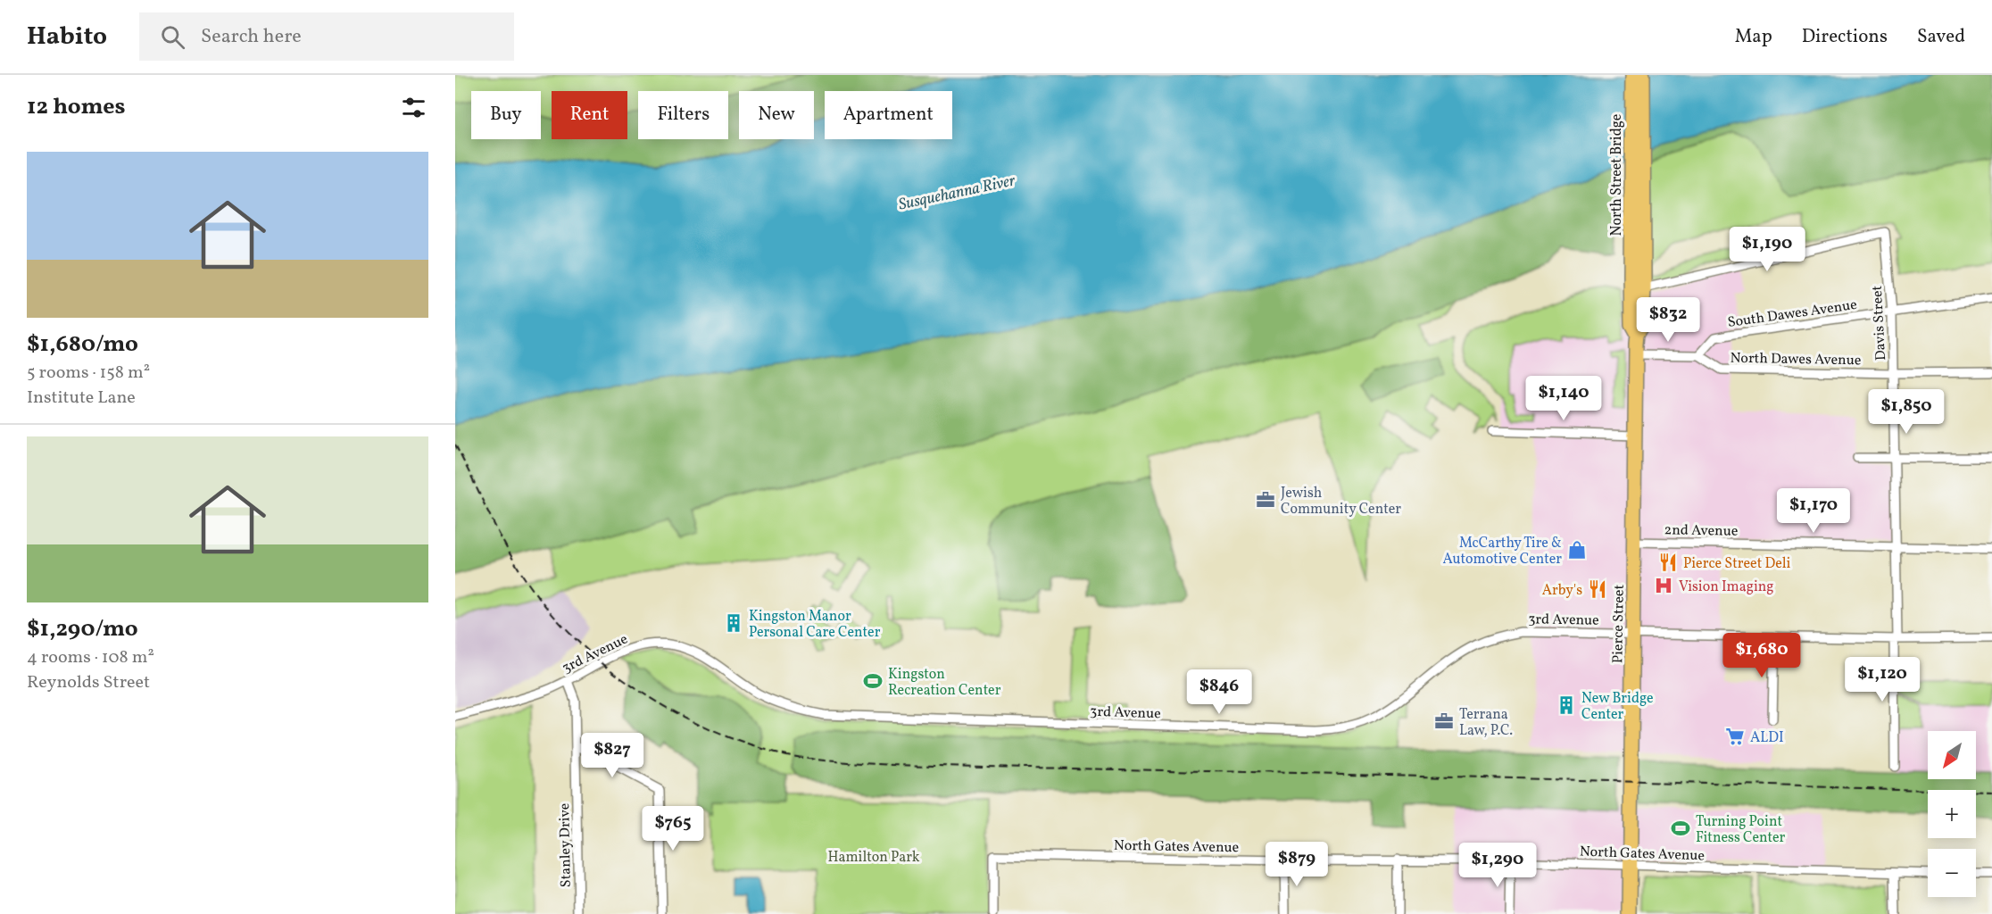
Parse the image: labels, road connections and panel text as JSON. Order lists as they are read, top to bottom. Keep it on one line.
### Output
{"streets":{"main road":["North Street Bridge","Pierce Street"],"street":["South Dawes Avenue","Davis Street","North Dawes Avenue","2nd Avenue","3rd Avenue","Stanley Drive","North Gates Avenue"]},"crossings":[["North Street Bridge","Davis Street"],["North Street Bridge","Pierce Street"],["South Dawes Avenue","Davis Street"],["South Dawes Avenue","North Dawes Avenue"],["Davis Street","North Dawes Avenue"],["Davis Street","2nd Avenue"],["Davis Street","3rd Avenue"],["Davis Street","Pierce Street"],["2nd Avenue","Pierce Street"],["3rd Avenue","Pierce Street"],["3rd Avenue","Stanley Drive"],["Pierce Street","North Gates Avenue"]],"water":["Susquehanna River"],"parks":["Hamilton Park"],"places":{"office":["Jewish Community Center","Terrana Law, P.C."],"shop":["McCarthy Tire & Automotive Center"],"restaurant":["Pierce Street Deli","Arby's"],"hospital":["Vision Imaging"],"building":["Kingston Manor Personal Care Center","New Bridge Center"],"sports":["Kingston Recreation Center","Turning Point Fitness Center"],"supermarket":["ALDI"]},"north":"bottom left","page":{"header":"Habito","search":"Search here","nav":["Map","Directions","Saved"],"heading":"12 homes","chip":["Buy","Rent","Filters","New","Apartment"],"list":[{"name":"$1,680/mo","note":"5 rooms · 158 m² · Institute Lane"},{"name":"$1,290/mo","note":"4 rooms · 108 m² · Reynolds Street"}],"price":["$1,190","$832","$1,140","$1,850","$1,170","$1,680","$1,120","$846","$827","$765","$879","$1,290"],"map_buttons":["+","−"]}}
